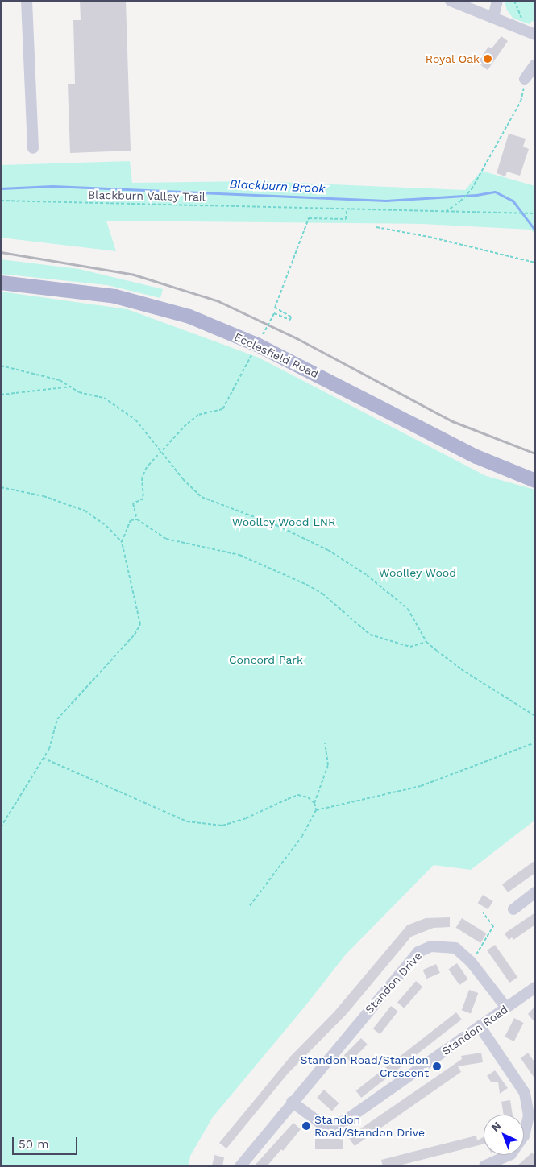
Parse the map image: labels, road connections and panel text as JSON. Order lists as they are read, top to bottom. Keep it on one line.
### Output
{"streets":{"main road":["Ecclesfield Road"],"street":["Standon Drive","Standon Road"],"path":["Blackburn Valley Trail"]},"crossings":[["Standon Drive","Standon Road"]],"water":["Blackburn Brook"],"parks":["Woolley Wood LNR","Woolley Wood","Concord Park"],"places":["Royal Oak","Standon Road/Standon Crescent","Standon Road/Standon Drive"],"scale_bar":"50 m","north":"top left"}
